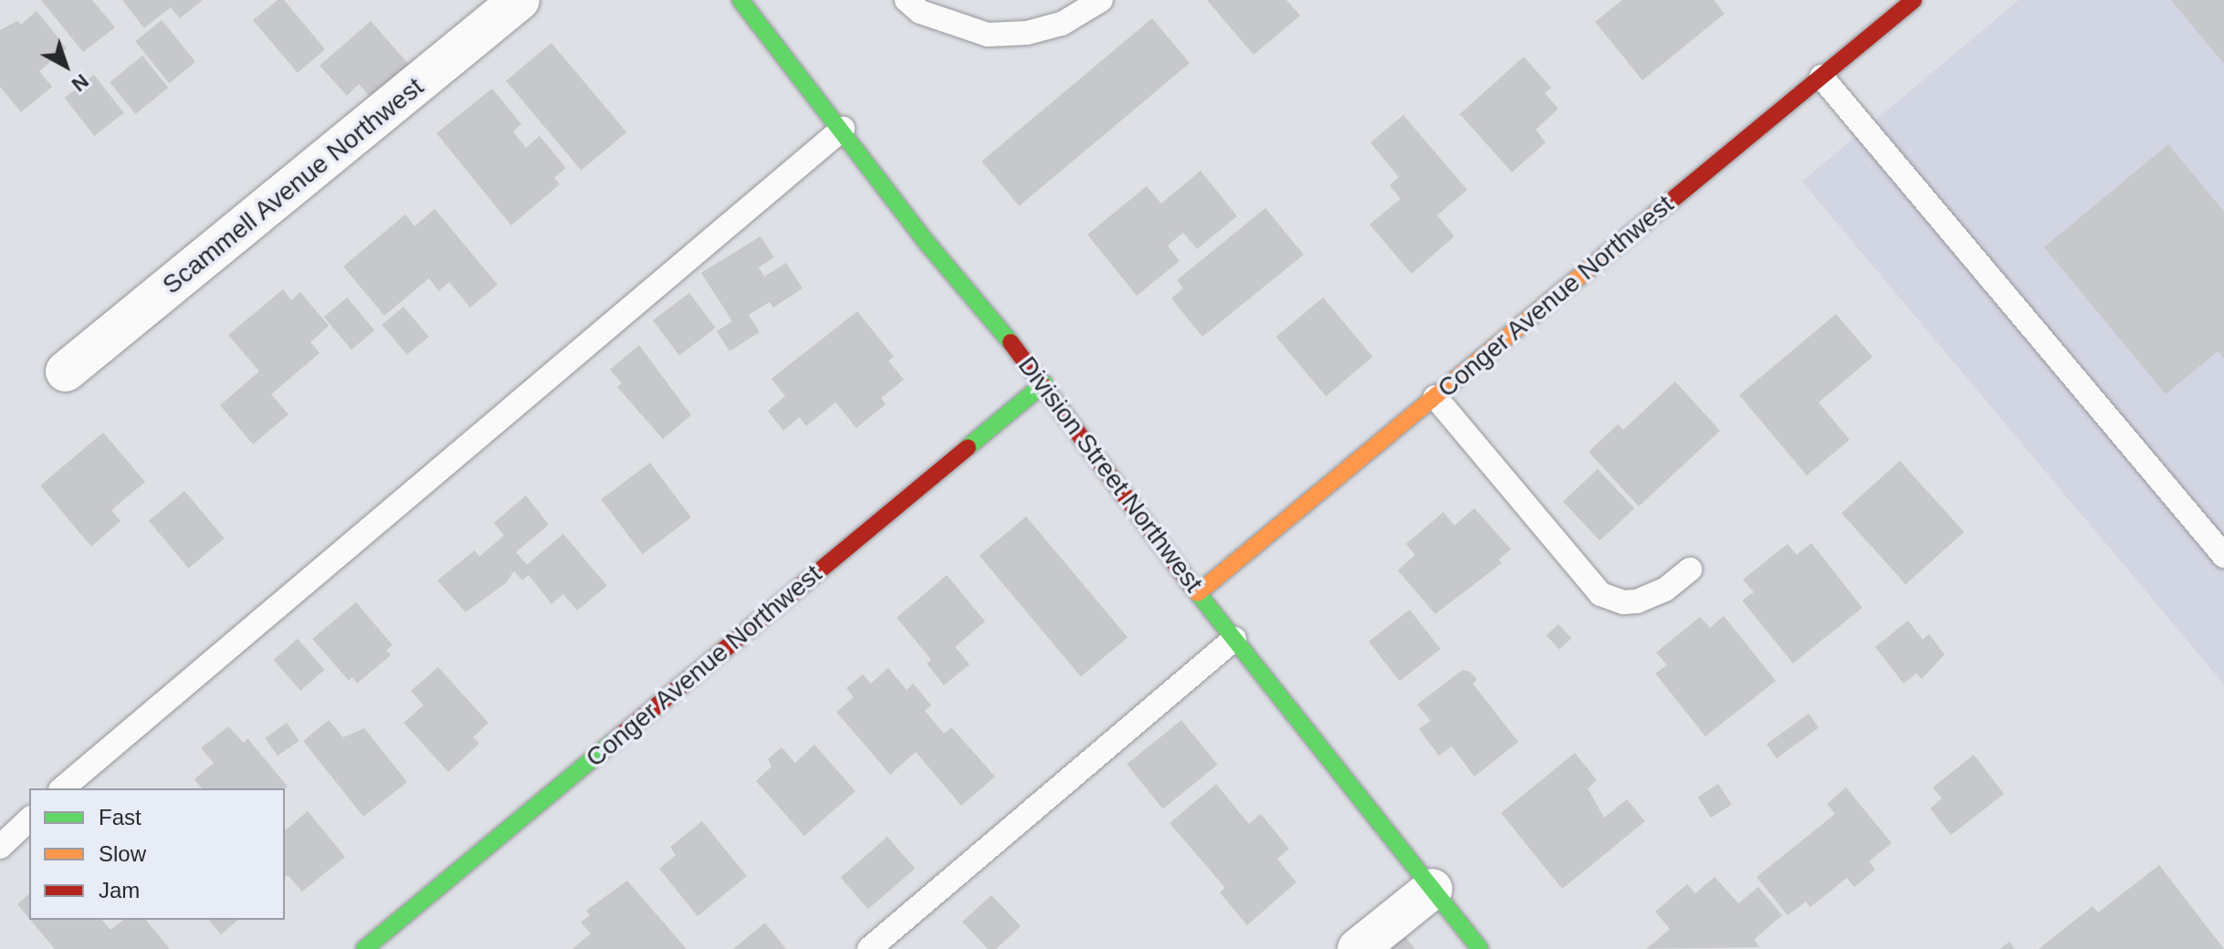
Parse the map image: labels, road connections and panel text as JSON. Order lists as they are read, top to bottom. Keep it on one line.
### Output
{"streets":{"street":["Scammell Avenue Northwest","Conger Avenue Northwest","Division Street Northwest"]},"crossings":[["Conger Avenue Northwest","Division Street Northwest"]],"legend":["Fast","Slow","Jam"],"north":"bottom right"}
